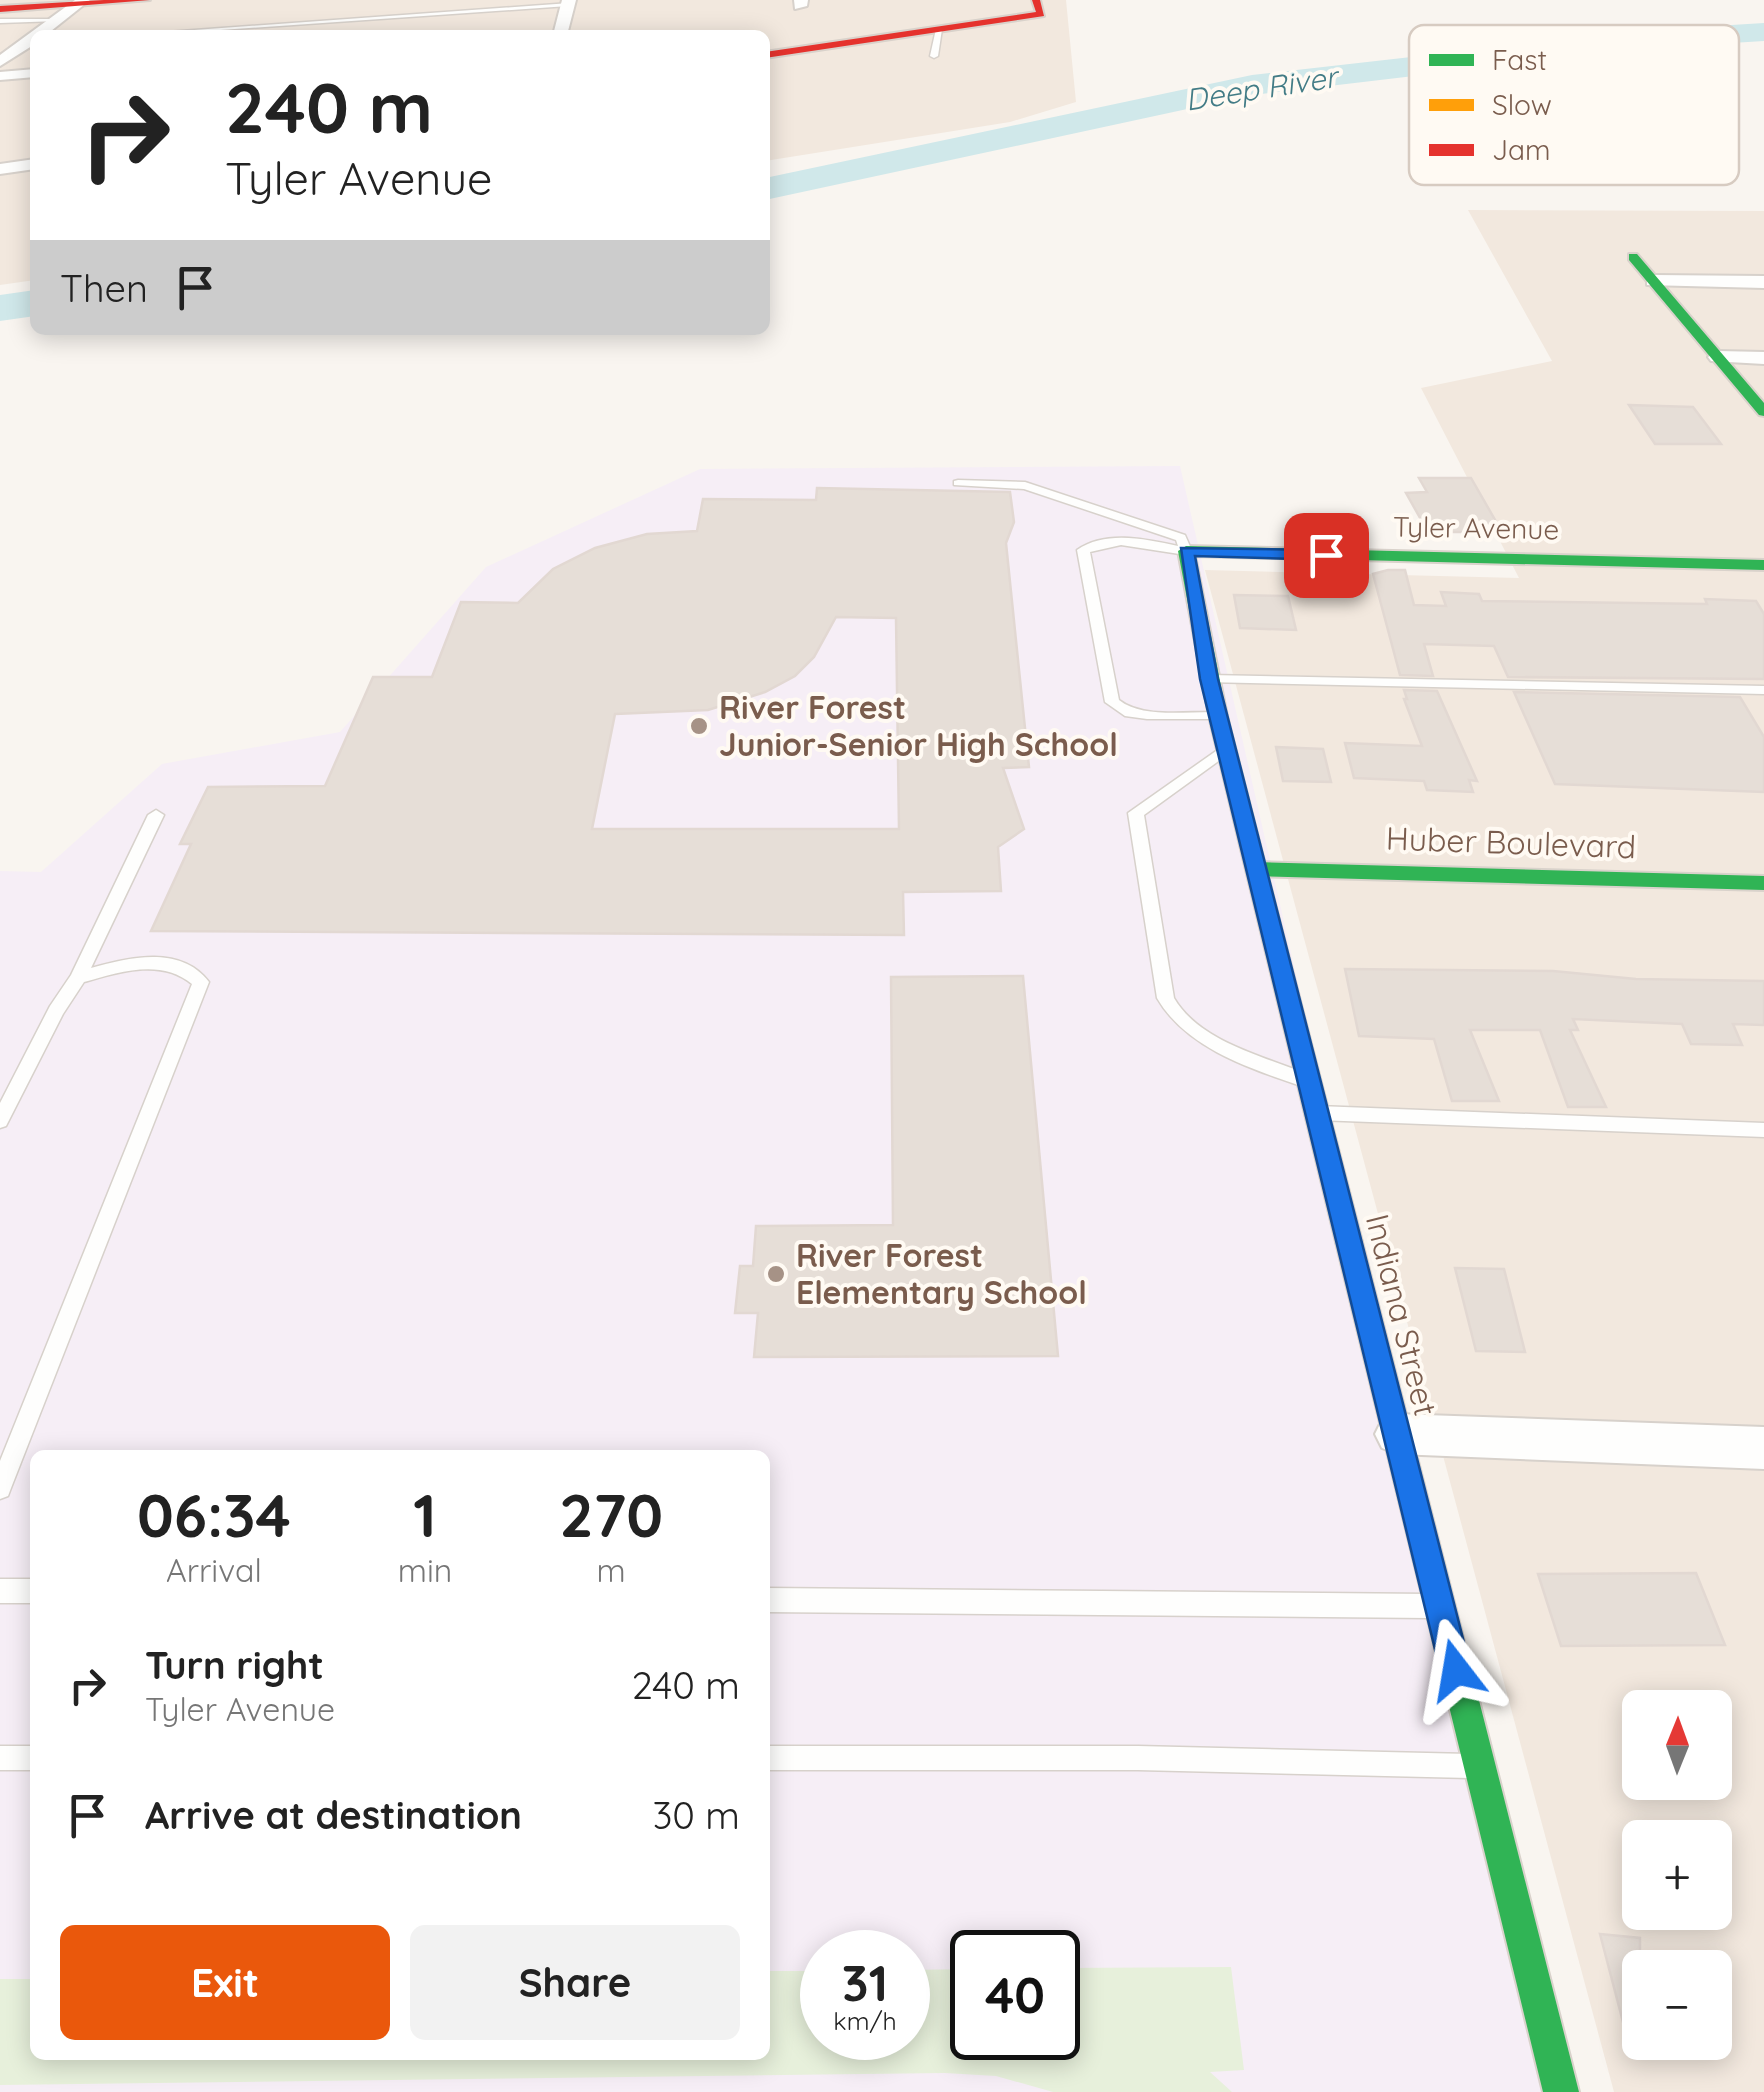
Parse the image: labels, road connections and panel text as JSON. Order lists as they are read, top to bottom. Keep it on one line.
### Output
{"streets":{"street":["Tyler Avenue","Huber Boulevard","Indiana Street"]},"crossings":[["Tyler Avenue","Indiana Street"],["Huber Boulevard","Indiana Street"]],"water":["Deep River"],"places":["River Forest Junior-Senior High School","River Forest Elementary School"],"legend":["Fast","Slow","Jam"],"north":"top","page":{"turn":["240 m","Tyler Avenue"],"then":"Then","eta":["06:34","Arrival","1","min","270","m"],"list":[{"name":"Turn right","note":"Tyler Avenue","value":"240 m"},{"name":"Arrive at destination","value":"30 m"}],"map_buttons":["+","−"],"buttons":["Exit","Share"],"speed":"31 km/h","limit":"40"}}
